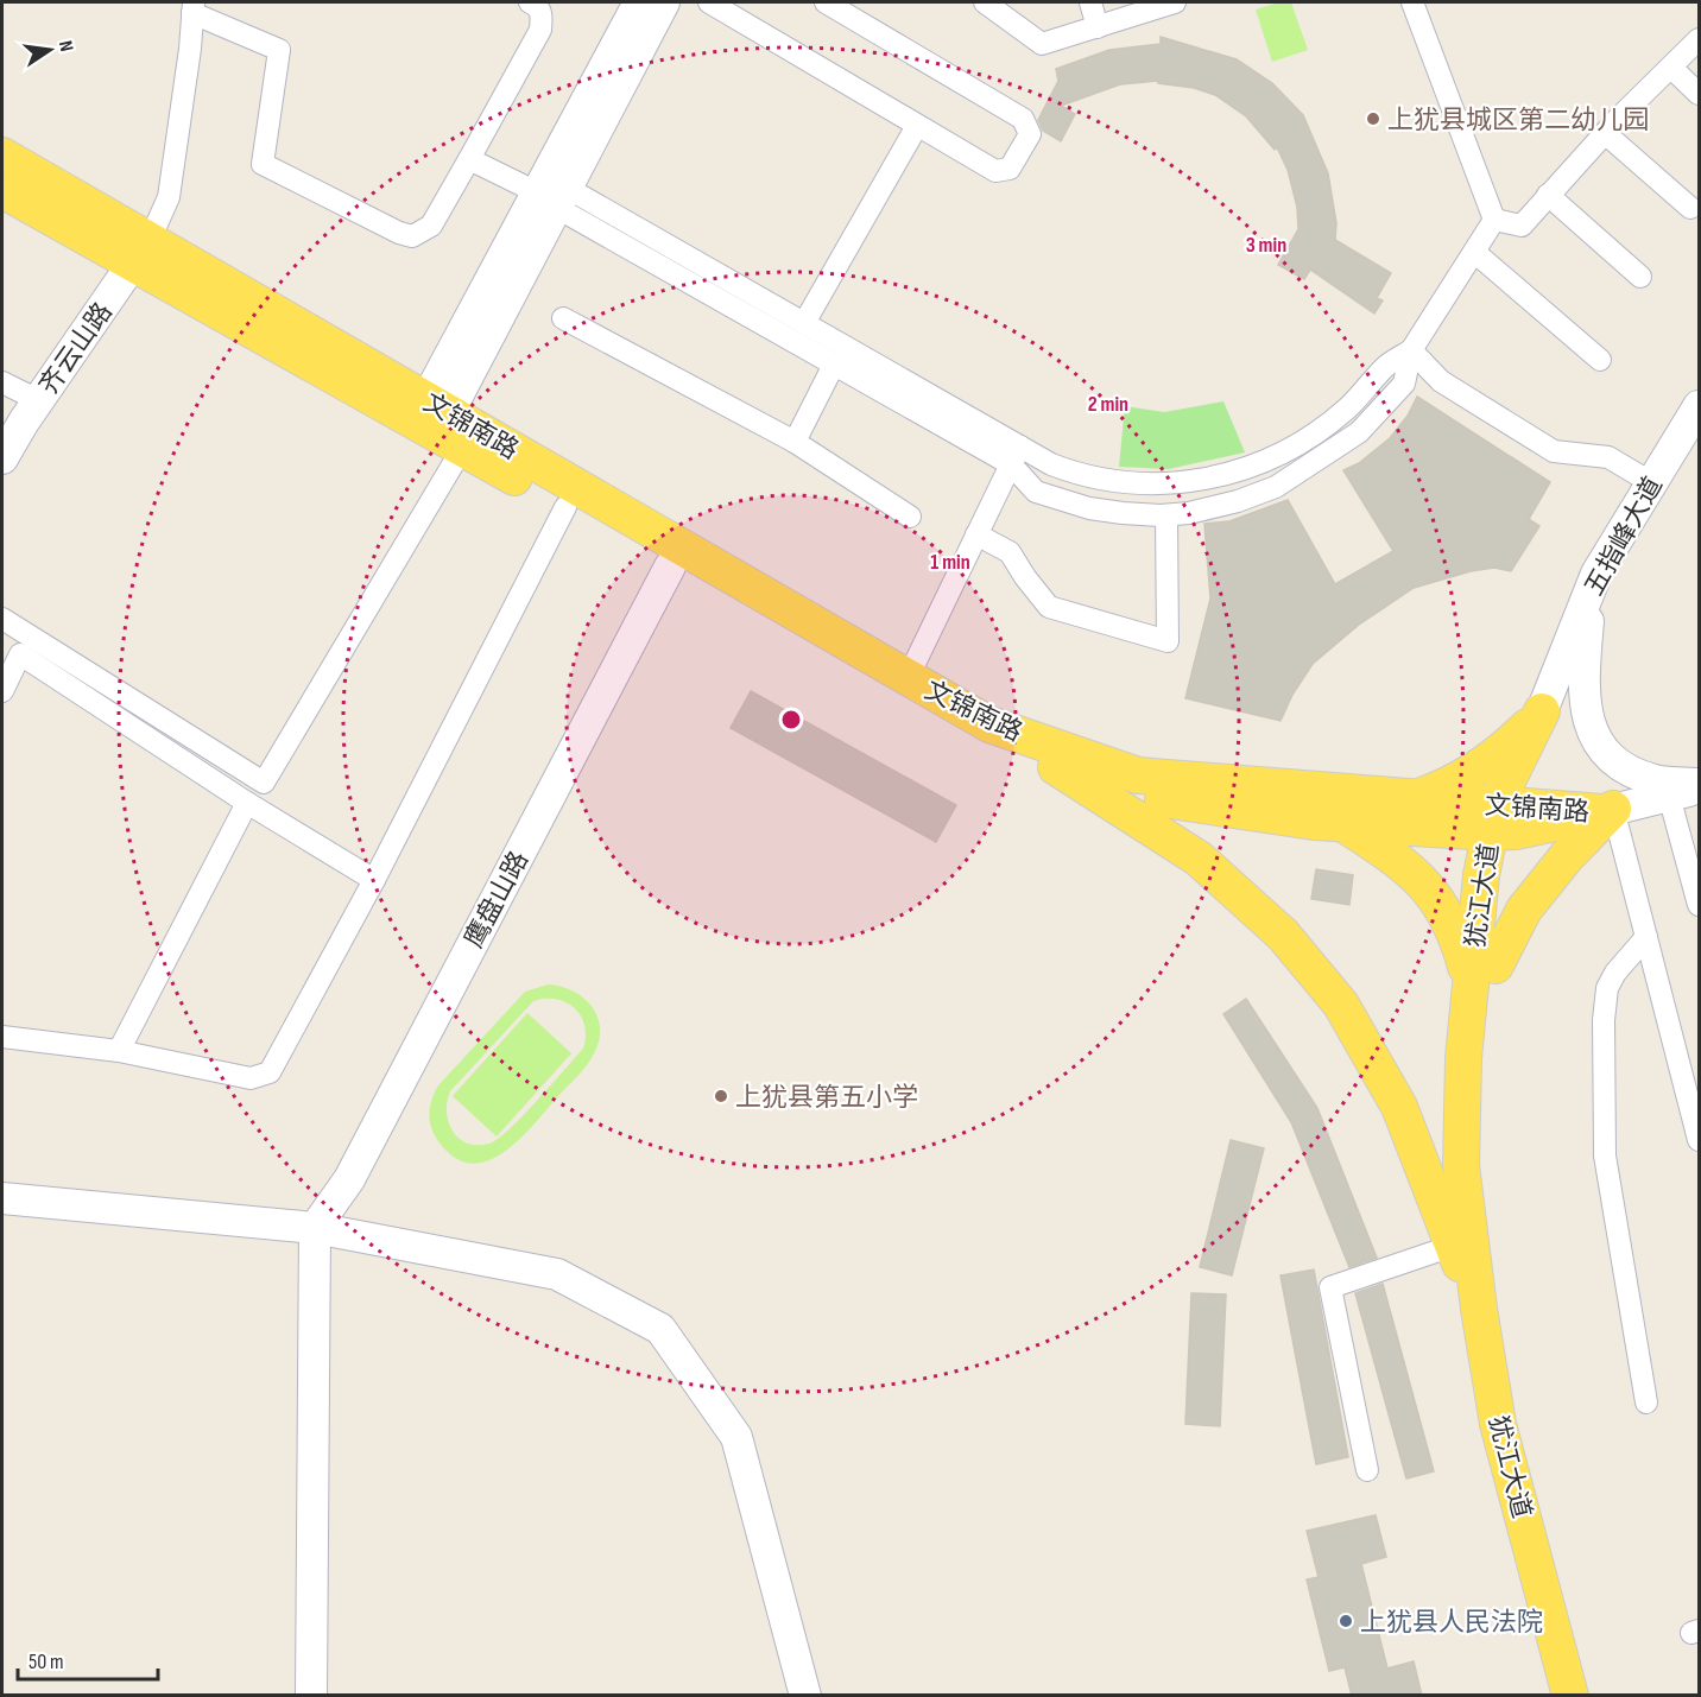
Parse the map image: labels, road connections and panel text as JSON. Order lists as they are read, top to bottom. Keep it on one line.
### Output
{"streets":{"main road":["文锦南路","犹江大道"],"street":["齐云山路","五指峰大道","鹰盘山路"]},"crossings":[["齐云山路","文锦南路"],["文锦南路","犹江大道"],["文锦南路","鹰盘山路"],["五指峰大道","犹江大道"]],"places":["上犹县城区第二幼儿园","上犹县第五小学","上犹县人民法院"],"scale_bar":"50 m","north":"right","rings":["3 min","2 min","1 min"]}
